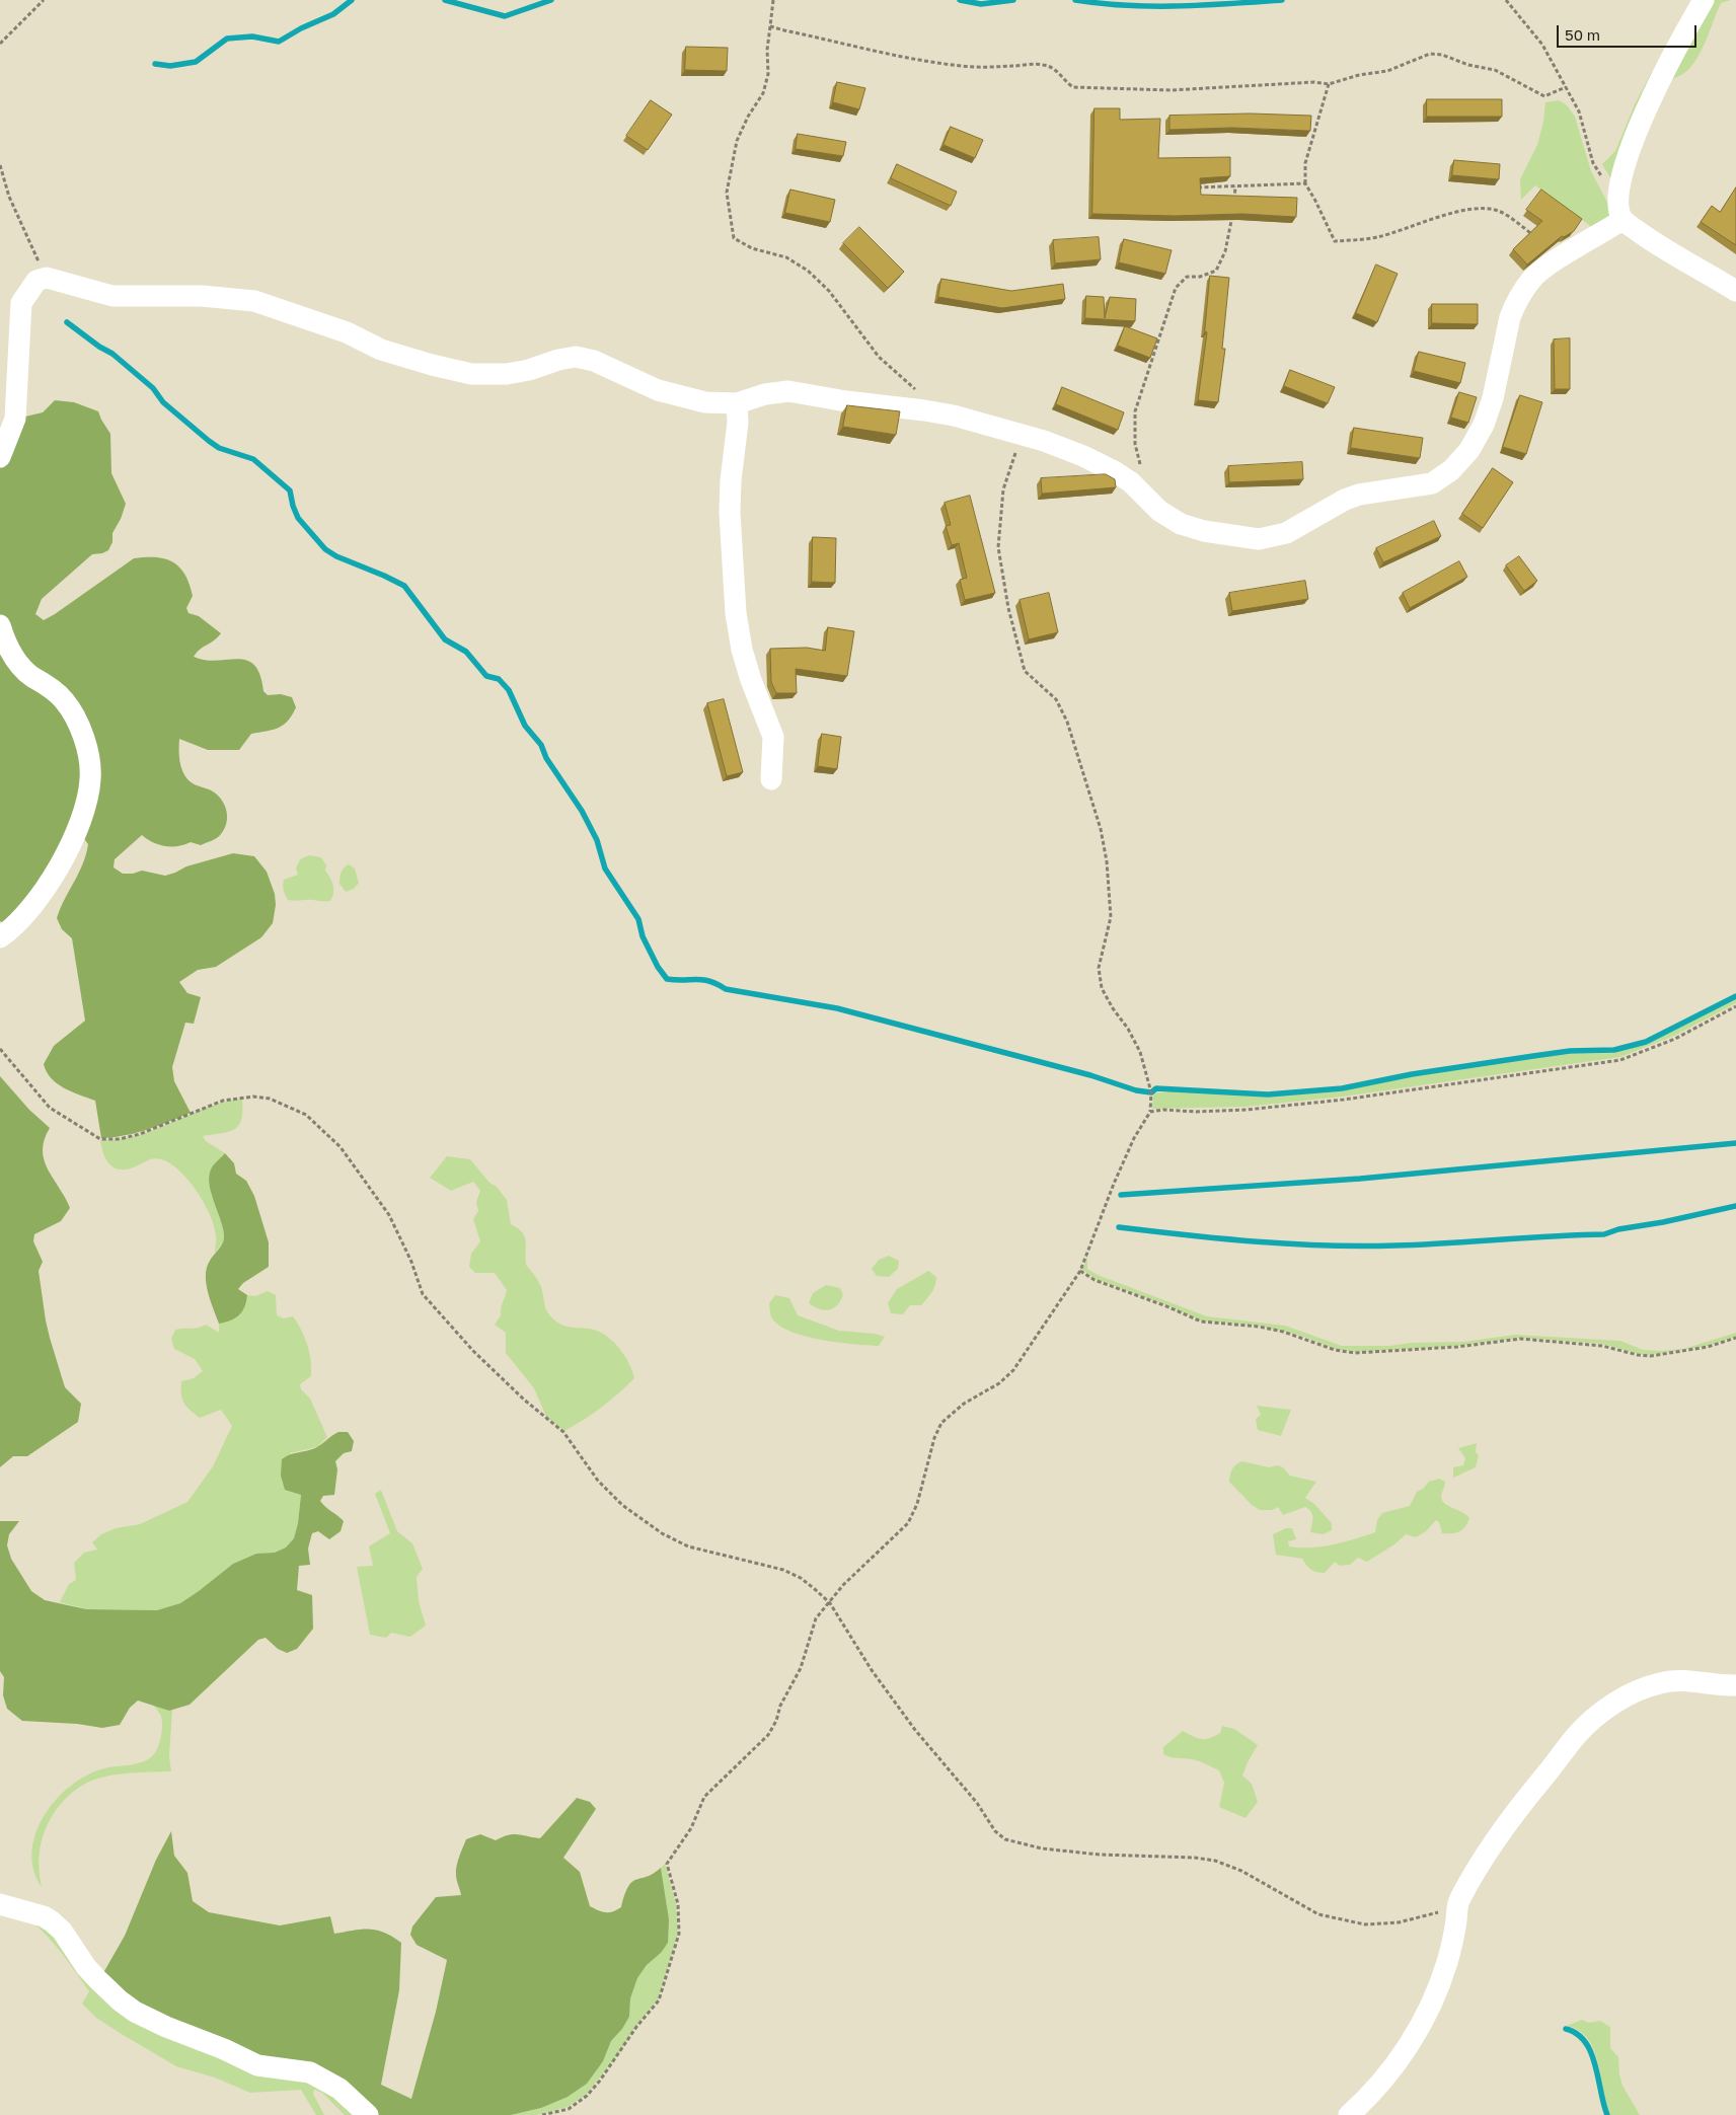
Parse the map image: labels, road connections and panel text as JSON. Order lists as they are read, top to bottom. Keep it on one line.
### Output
{"scale_bar":"50 m"}
